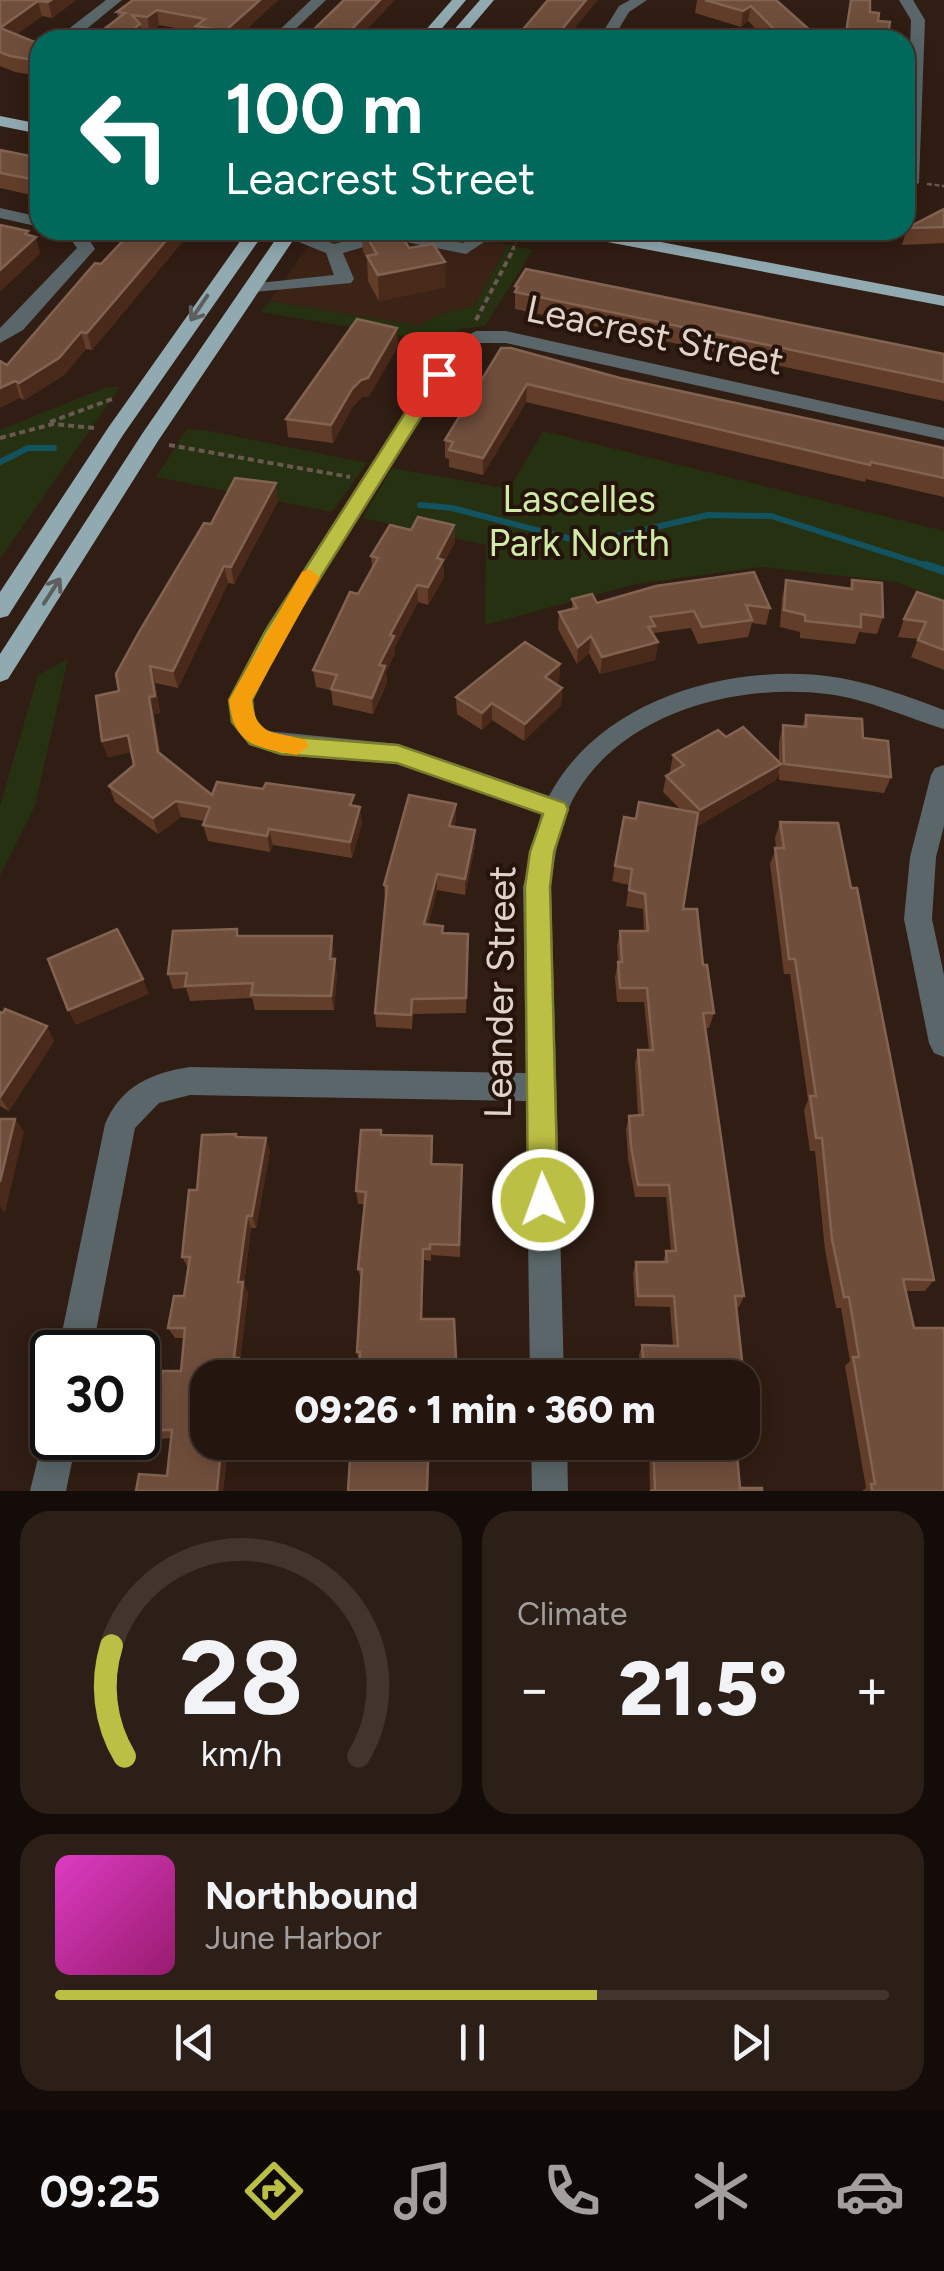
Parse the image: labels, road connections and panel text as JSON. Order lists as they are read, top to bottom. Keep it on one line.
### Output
{"streets":{"street":["Leacrest Street","Leander Street"]},"crossings":[["Leacrest Street","Leander Street"]],"parks":["Lascelles Park North"],"page":{"turn":["100 m","Leacrest Street"],"limit":"30","trip":"09:26 · 1 min · 360 m","tile":"Climate","heat":["−","21.5°","+"],"song":["Northbound","June Harbor"],"tabs":"09:25","gauge":["28","km/h"]}}
